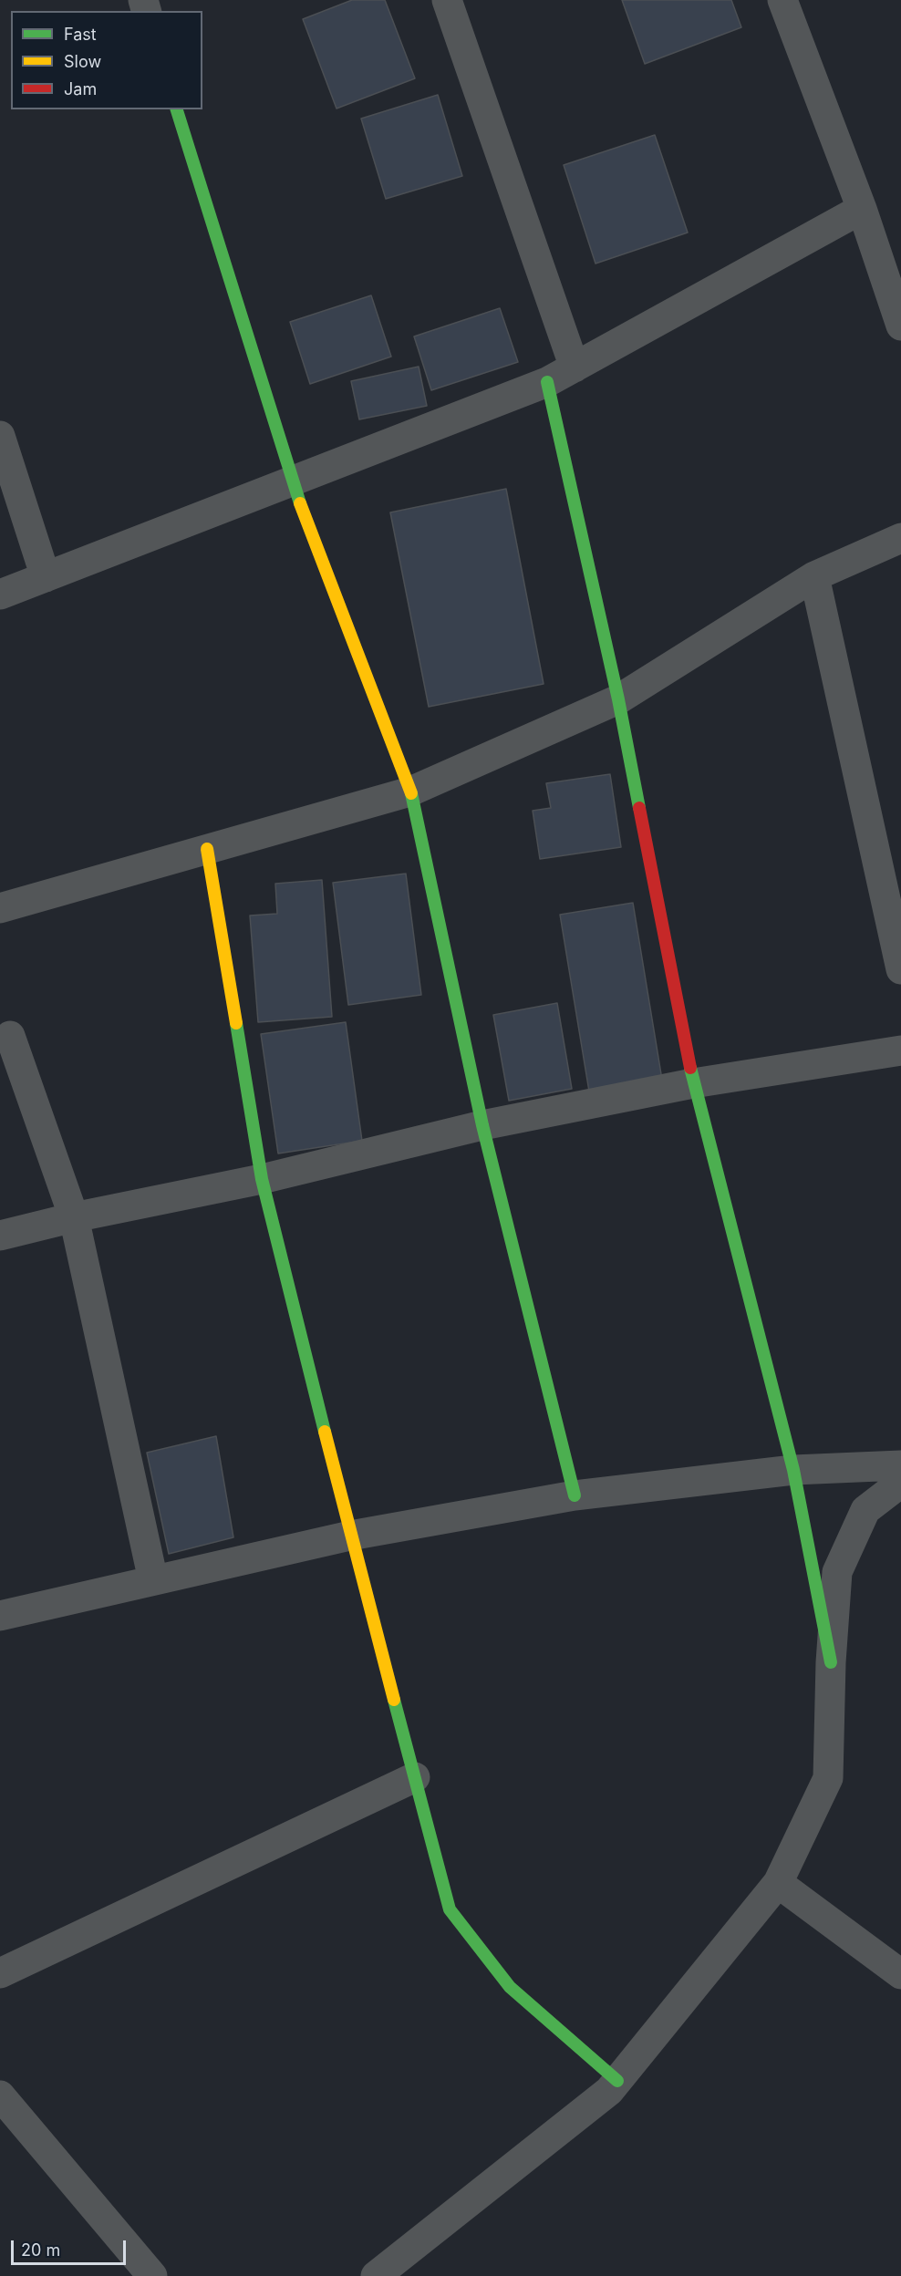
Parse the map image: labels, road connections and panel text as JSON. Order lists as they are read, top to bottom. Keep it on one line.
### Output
{"legend":["Fast","Slow","Jam"],"scale_bar":"20 m"}
